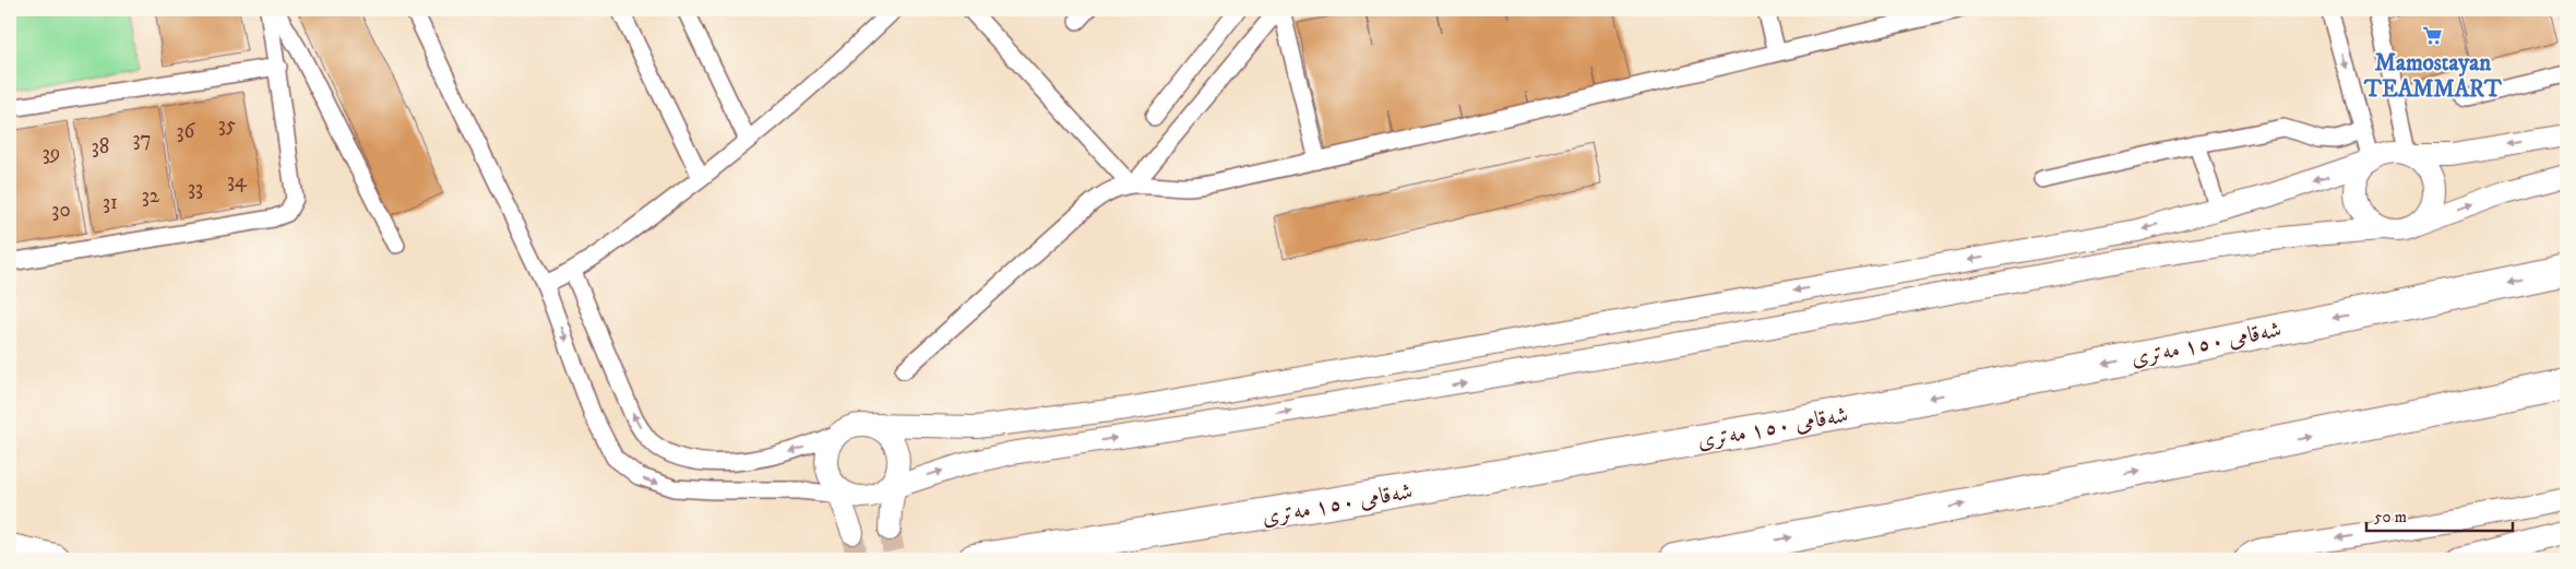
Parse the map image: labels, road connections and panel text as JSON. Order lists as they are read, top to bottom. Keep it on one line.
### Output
{"streets":{"highway":["شەقامی ١٥٠ مەتری"]},"places":{"supermarket":["Mamostayan TEAMMART"]},"house_numbers":["35","36","37","38","39","34","33","32","31","30"],"scale_bar":"50 m"}
